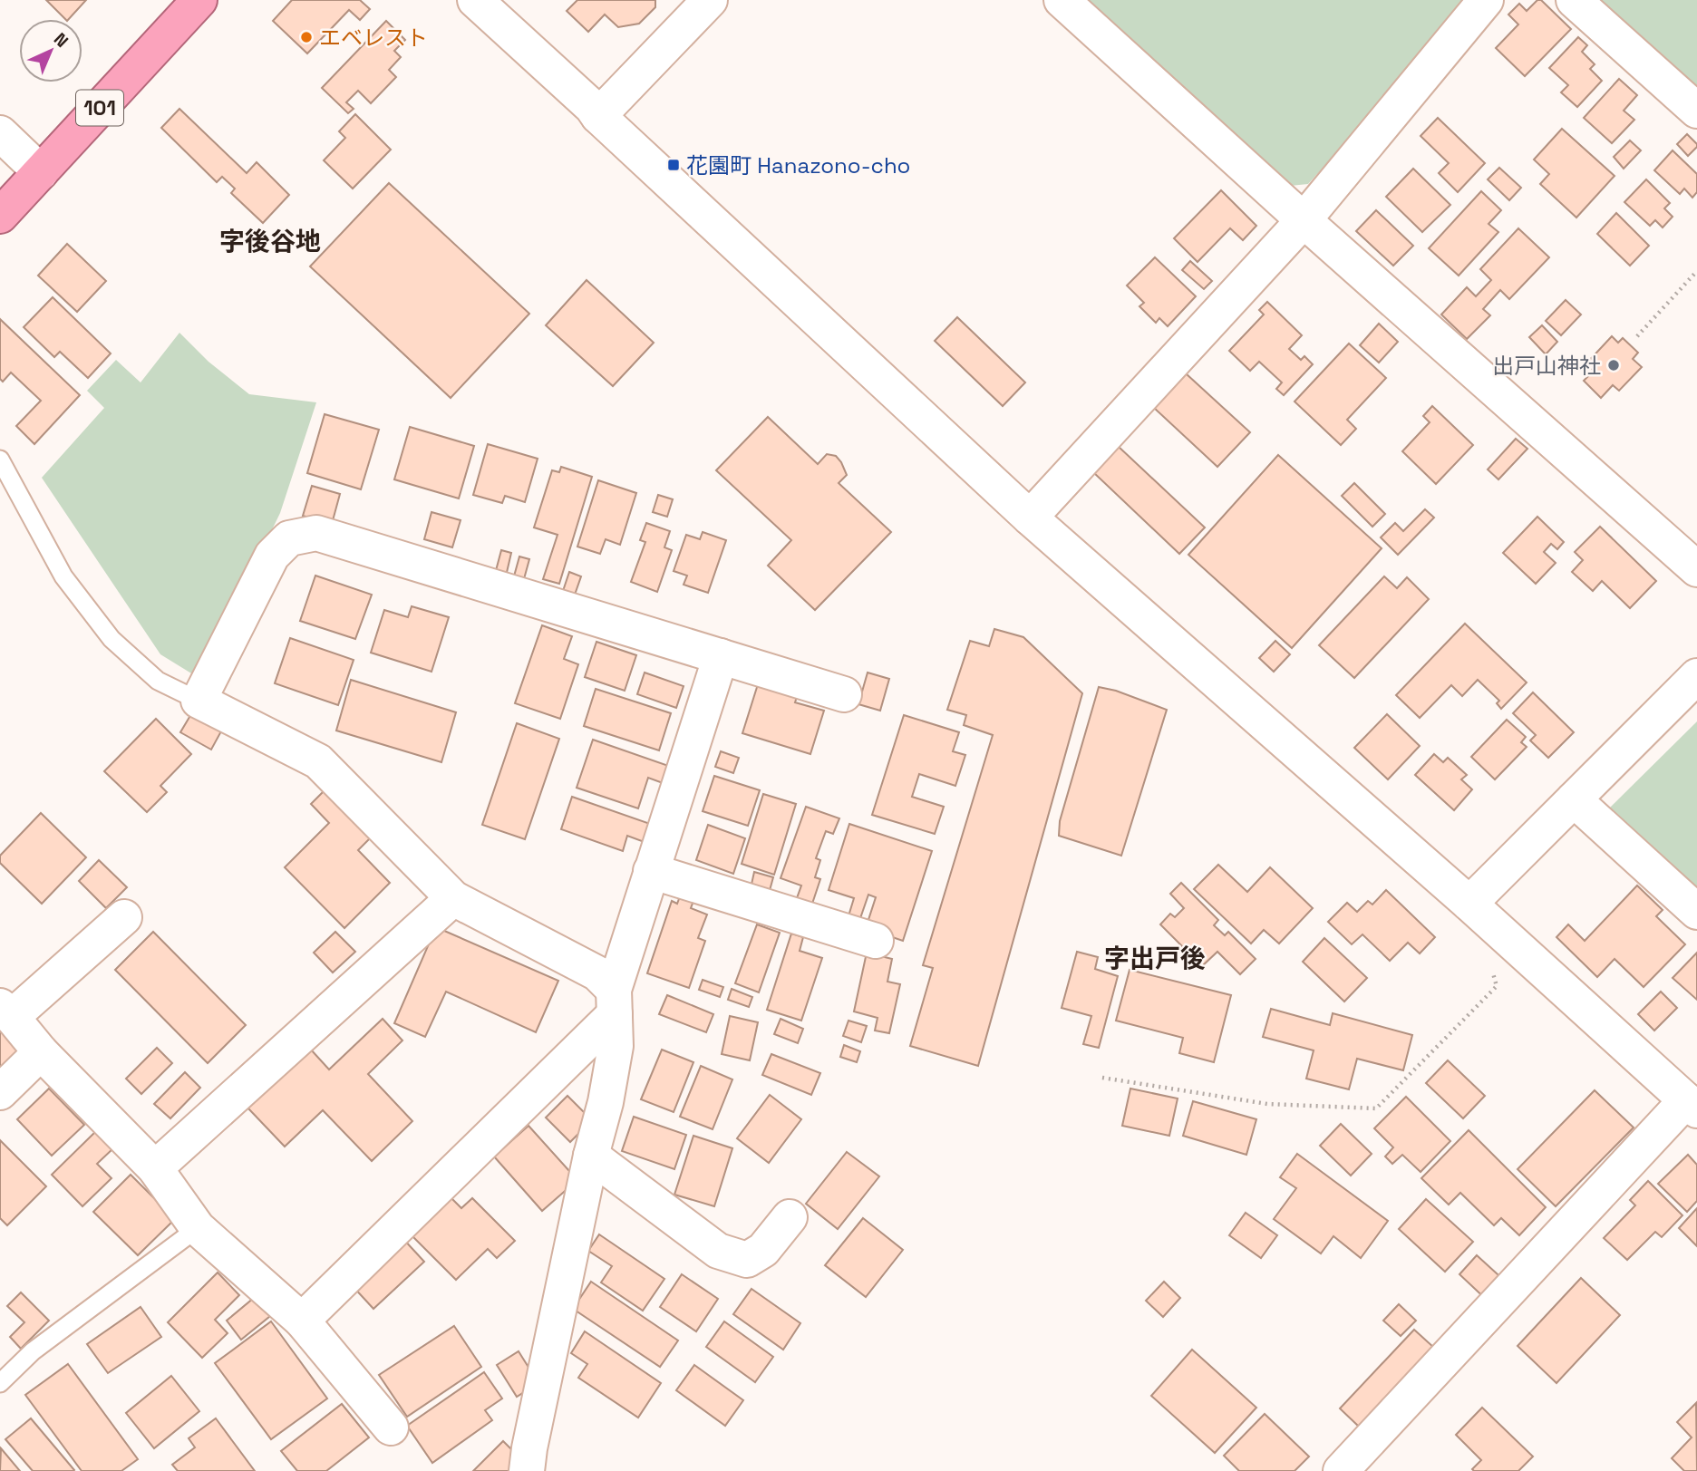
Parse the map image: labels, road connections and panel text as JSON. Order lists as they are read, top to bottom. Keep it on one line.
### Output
{"streets":{"highway":["101"]},"districts":["字後谷地","字出戸後"],"places":{"other":["エベレスト","出戸山神社"],"transit":["花園町 Hanazono-cho"]},"north":"top right"}
